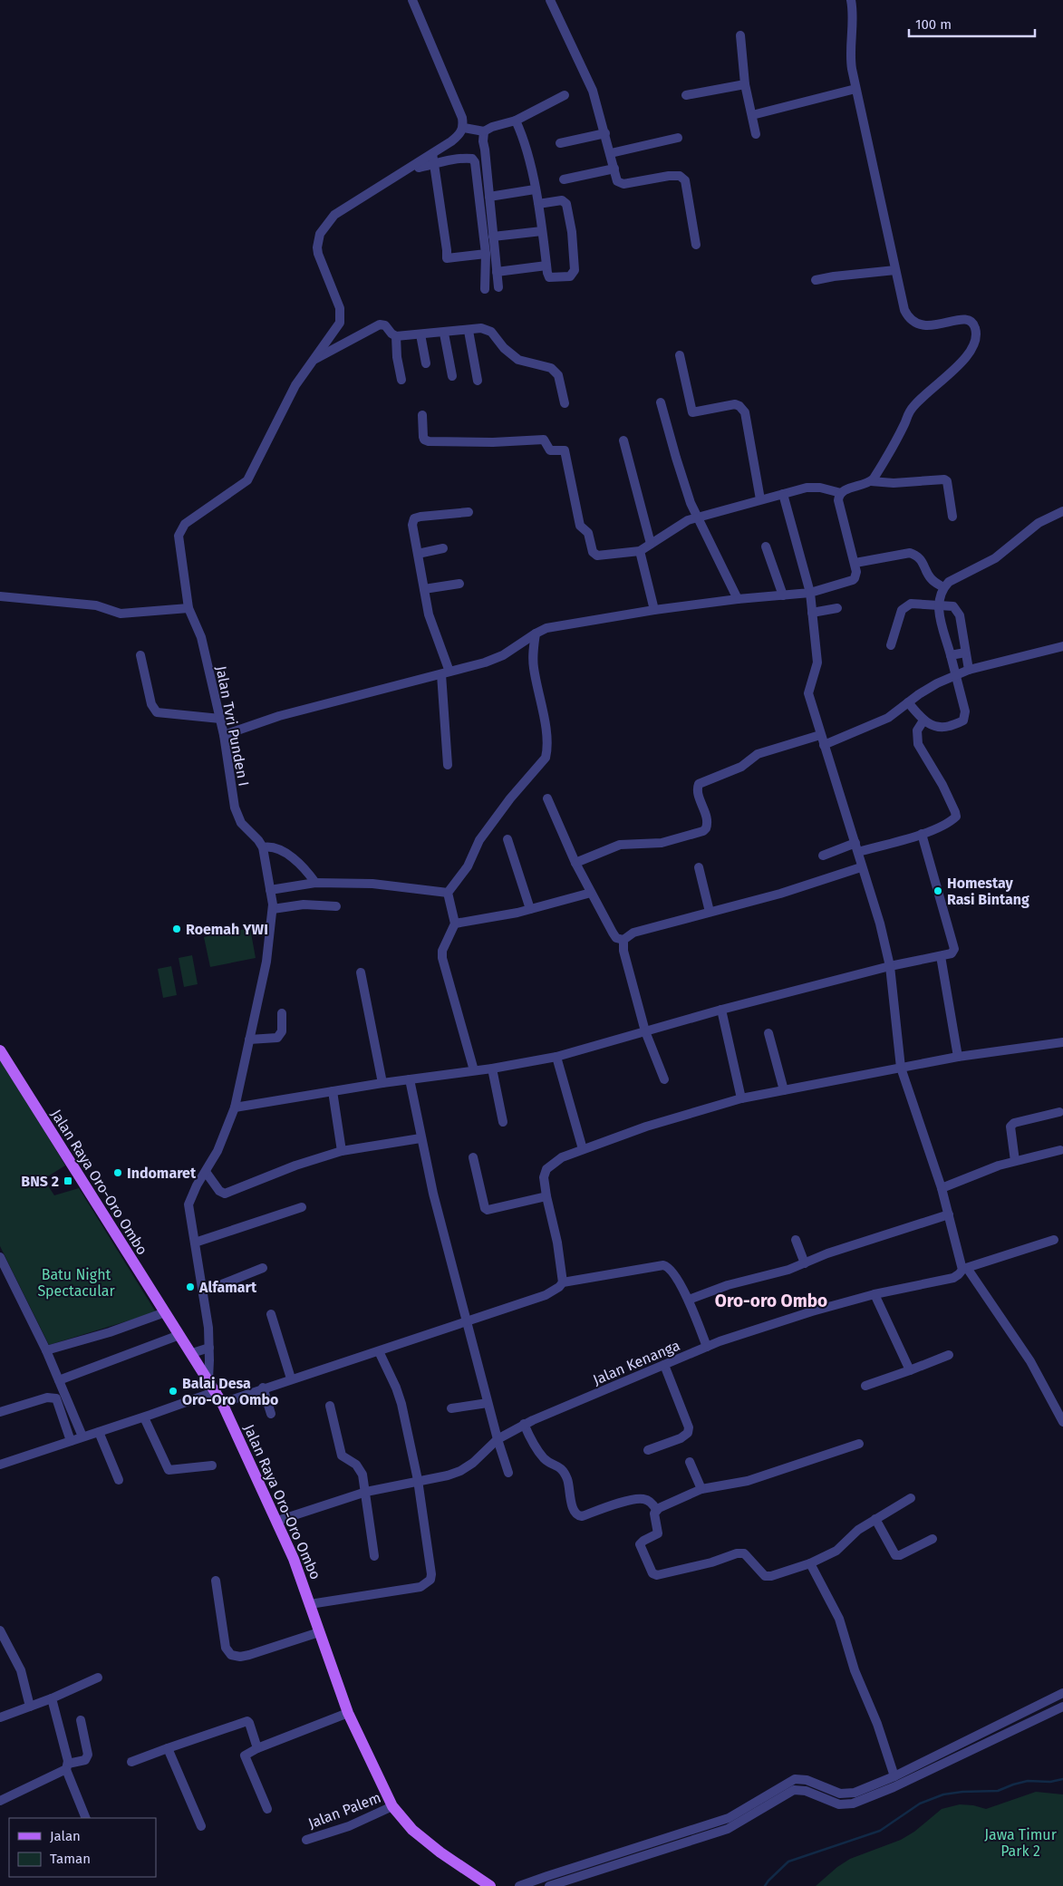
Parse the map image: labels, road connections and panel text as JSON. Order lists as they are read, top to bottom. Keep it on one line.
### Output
{"streets":{"main road":["Jalan Raya Oro-Oro Ombo"],"street":["Jalan Tvri Punden I","Jalan Kenanga","Jalan Palem"]},"crossings":[["Jalan Raya Oro-Oro Ombo","Jalan Kenanga"],["Jalan Raya Oro-Oro Ombo","Jalan Palem"]],"districts":["Oro-oro Ombo"],"parks":["Batu Night Spectacular","Jawa Timur Park 2"],"places":{"other":["Homestay Rasi Bintang","Roemah YWI","Indomaret","Alfamart","Balai Desa Oro-Oro Ombo"],"transit":["BNS 2"]},"legend":["Jalan","Taman"],"scale_bar":"100 m"}
